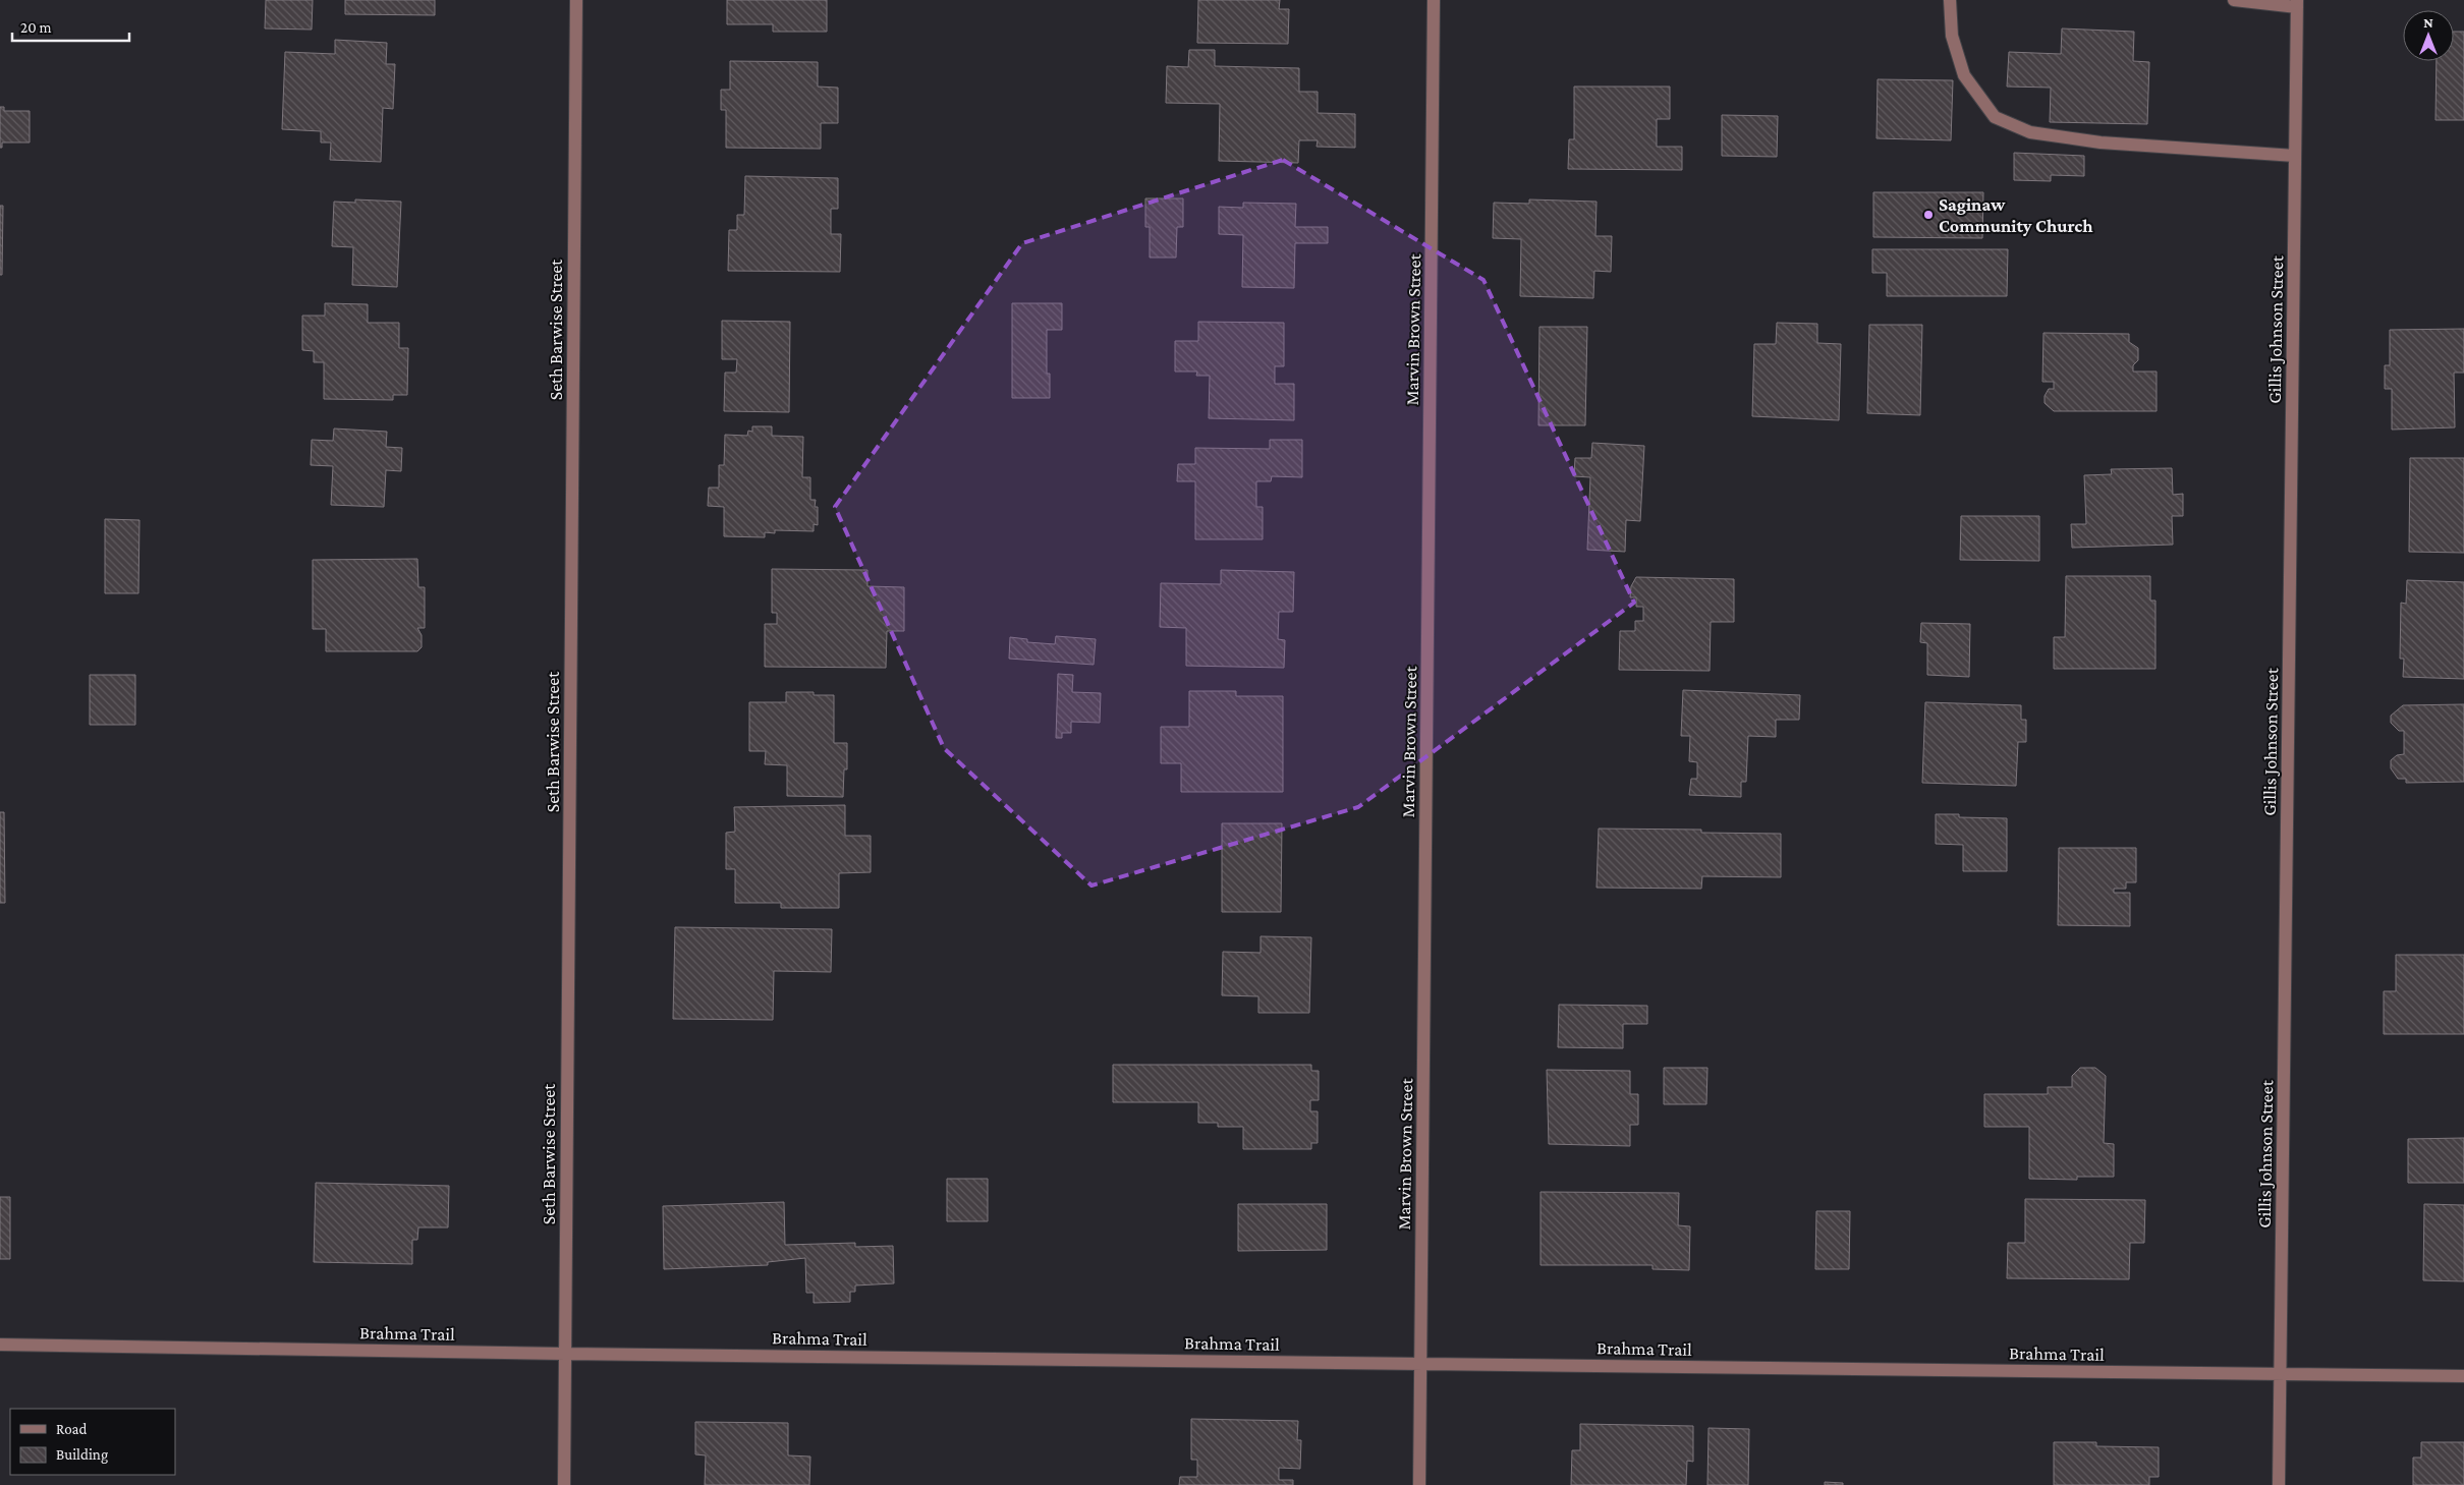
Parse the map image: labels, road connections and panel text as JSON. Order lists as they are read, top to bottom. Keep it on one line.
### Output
{"streets":{"street":["Seth Barwise Street","Marvin Brown Street","Gillis Johnson Street","Brahma Trail"]},"crossings":[["Seth Barwise Street","Brahma Trail"],["Marvin Brown Street","Brahma Trail"],["Gillis Johnson Street","Brahma Trail"]],"places":["Saginaw Community Church"],"legend":["Road","Building"],"scale_bar":"20 m","north":"top"}
